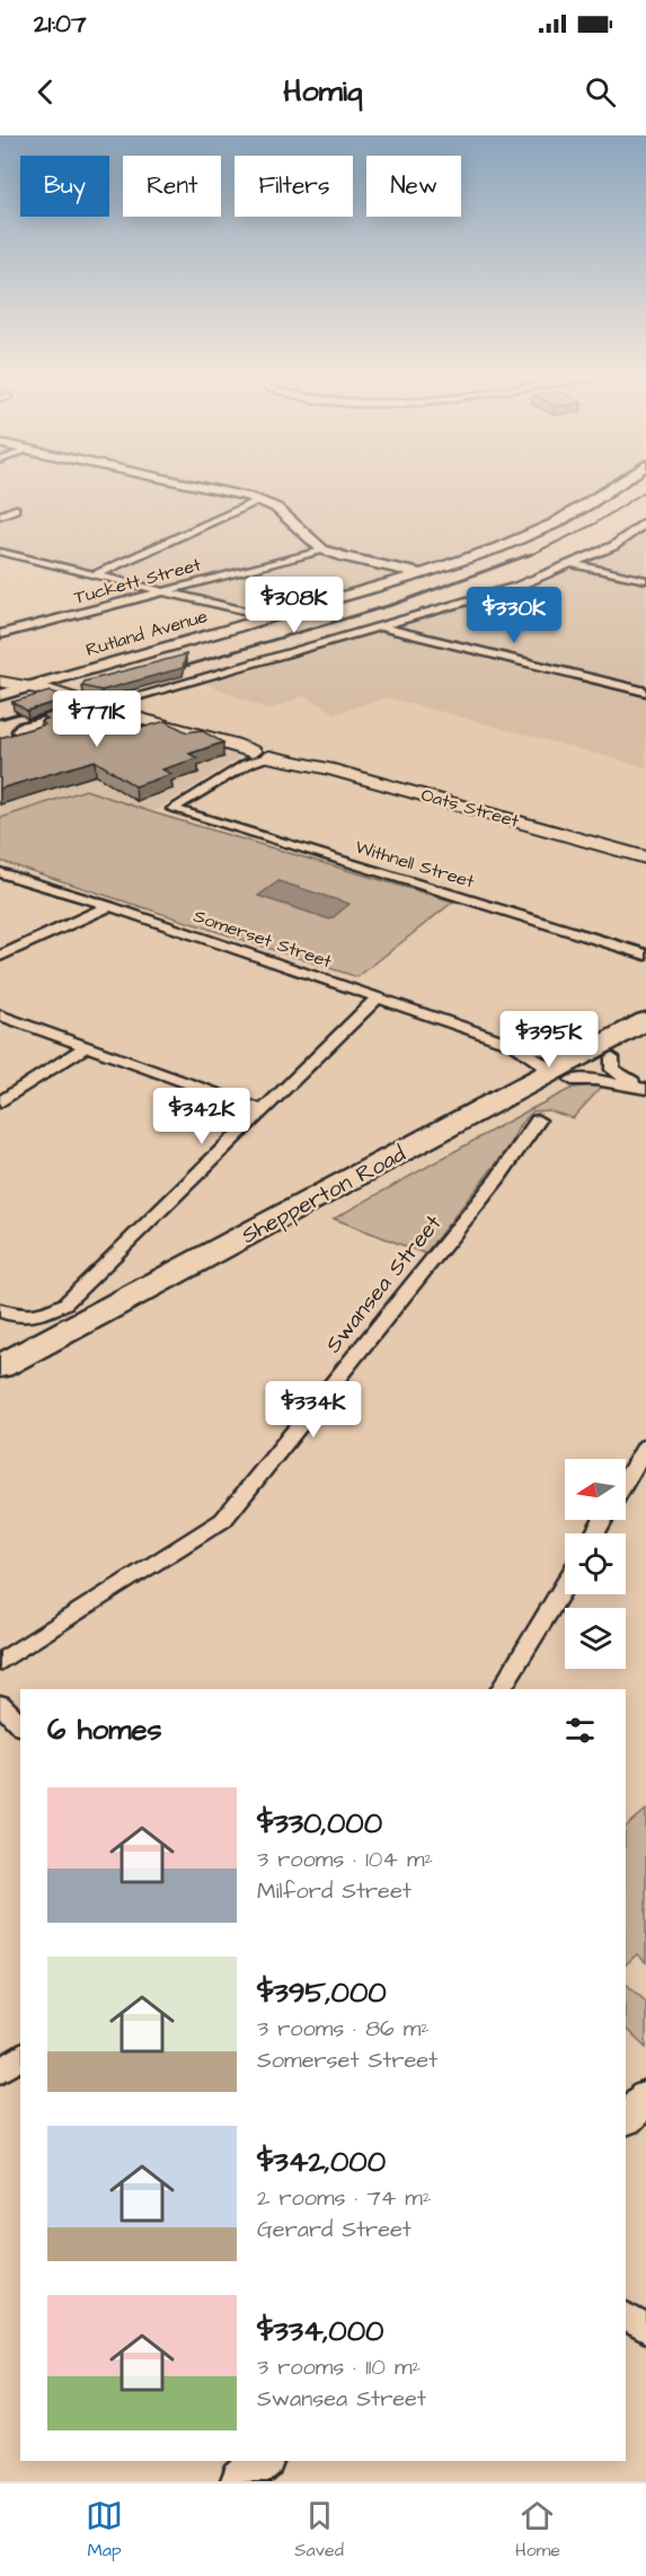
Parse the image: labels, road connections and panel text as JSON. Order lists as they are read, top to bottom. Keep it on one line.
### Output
{"streets":{"highway":["Shepperton Road"],"main road":["Oats Street"],"street":["Tuckett Street","Rutland Avenue","Withnell Street","Somerset Street","Swansea Street"]},"crossings":[["Rutland Avenue","Oats Street"],["Oats Street","Withnell Street"],["Somerset Street","Shepperton Road"]],"north":"left","page":{"status":"21:07","header":"Homiq","chip":["Buy","Rent","Filters","New"],"price":["$308K","$330K","$771K","$395K","$342K","$334K"],"heading":"6 homes","list":[{"name":"$330,000","note":"3 rooms · 104 m² · Milford Street"},{"name":"$395,000","note":"3 rooms · 86 m² · Somerset Street"},{"name":"$342,000","note":"2 rooms · 74 m² · Gerard Street"},{"name":"$334,000","note":"3 rooms · 110 m² · Swansea Street"}],"tabs":["Map","Saved","Home"]}}
